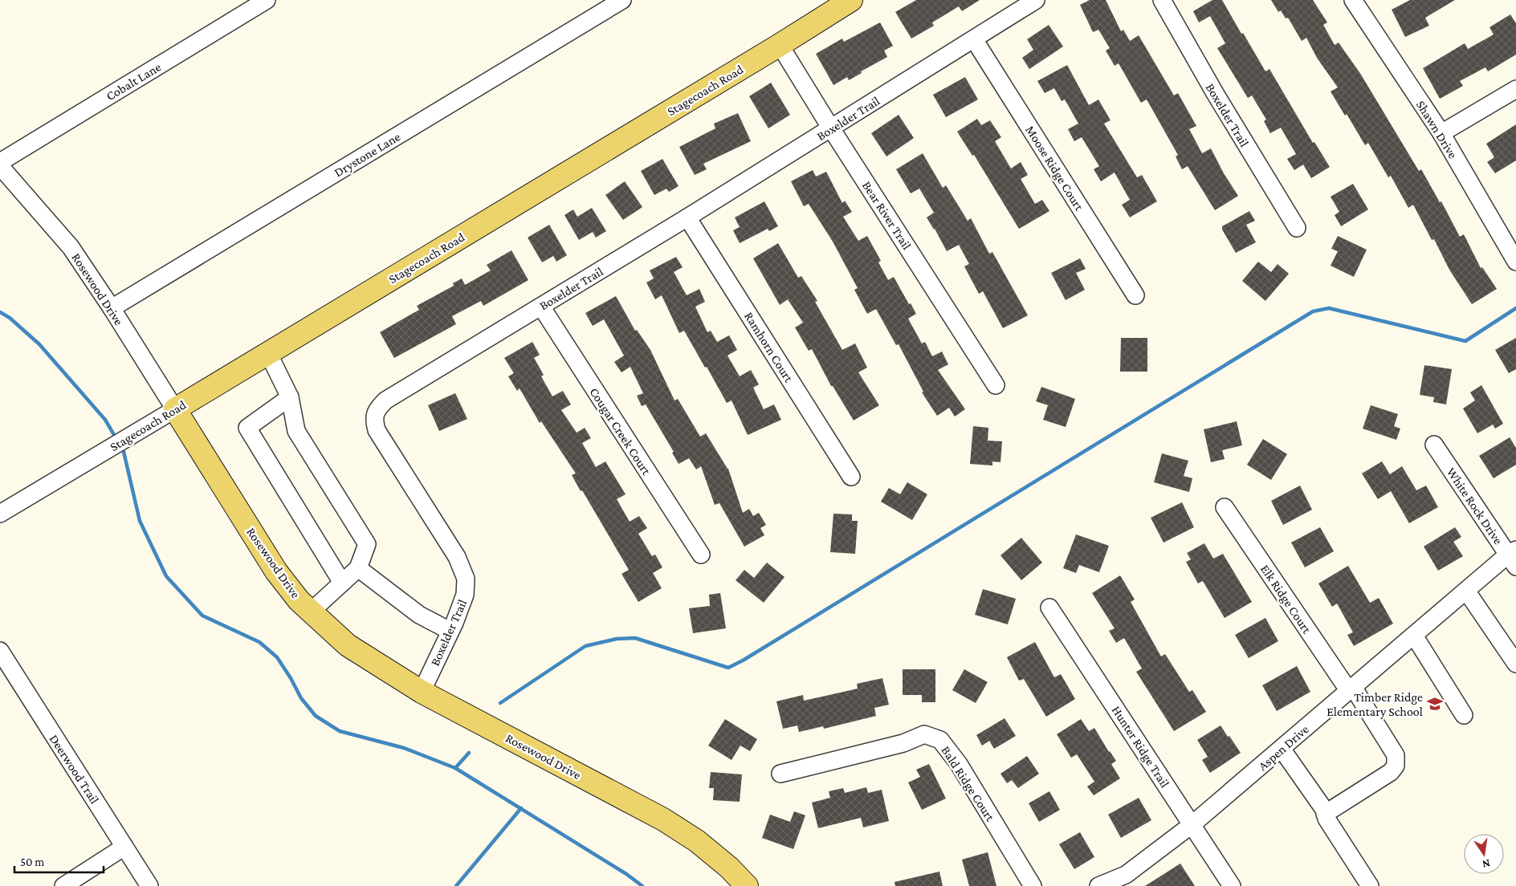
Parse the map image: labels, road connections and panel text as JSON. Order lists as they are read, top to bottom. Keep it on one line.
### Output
{"streets":{"main road":["Stagecoach Road","Rosewood Drive"],"street":["Cobalt Lane","Boxelder Trail","Shawn Drive","Drystone Lane","Moose Ridge Court","Bear River Trail","Ramhorn Court","Cougar Creek Court","White Rock Drive","Elk Ridge Court","Hunter Ridge Trail","Aspen Drive","Deerwood Trail","Bald Ridge Court"]},"crossings":[["Stagecoach Road","Bear River Trail"],["Stagecoach Road","Rosewood Drive"],["Boxelder Trail","Moose Ridge Court"],["Boxelder Trail","Bear River Trail"],["Boxelder Trail","Rosewood Drive"],["Boxelder Trail","Ramhorn Court"],["Boxelder Trail","Cougar Creek Court"],["Drystone Lane","Rosewood Drive"],["White Rock Drive","Aspen Drive"],["Elk Ridge Court","Aspen Drive"],["Hunter Ridge Trail","Aspen Drive"]],"places":{"school or university":["Timber Ridge Elementary School"]},"scale_bar":"50 m","north":"bottom"}
